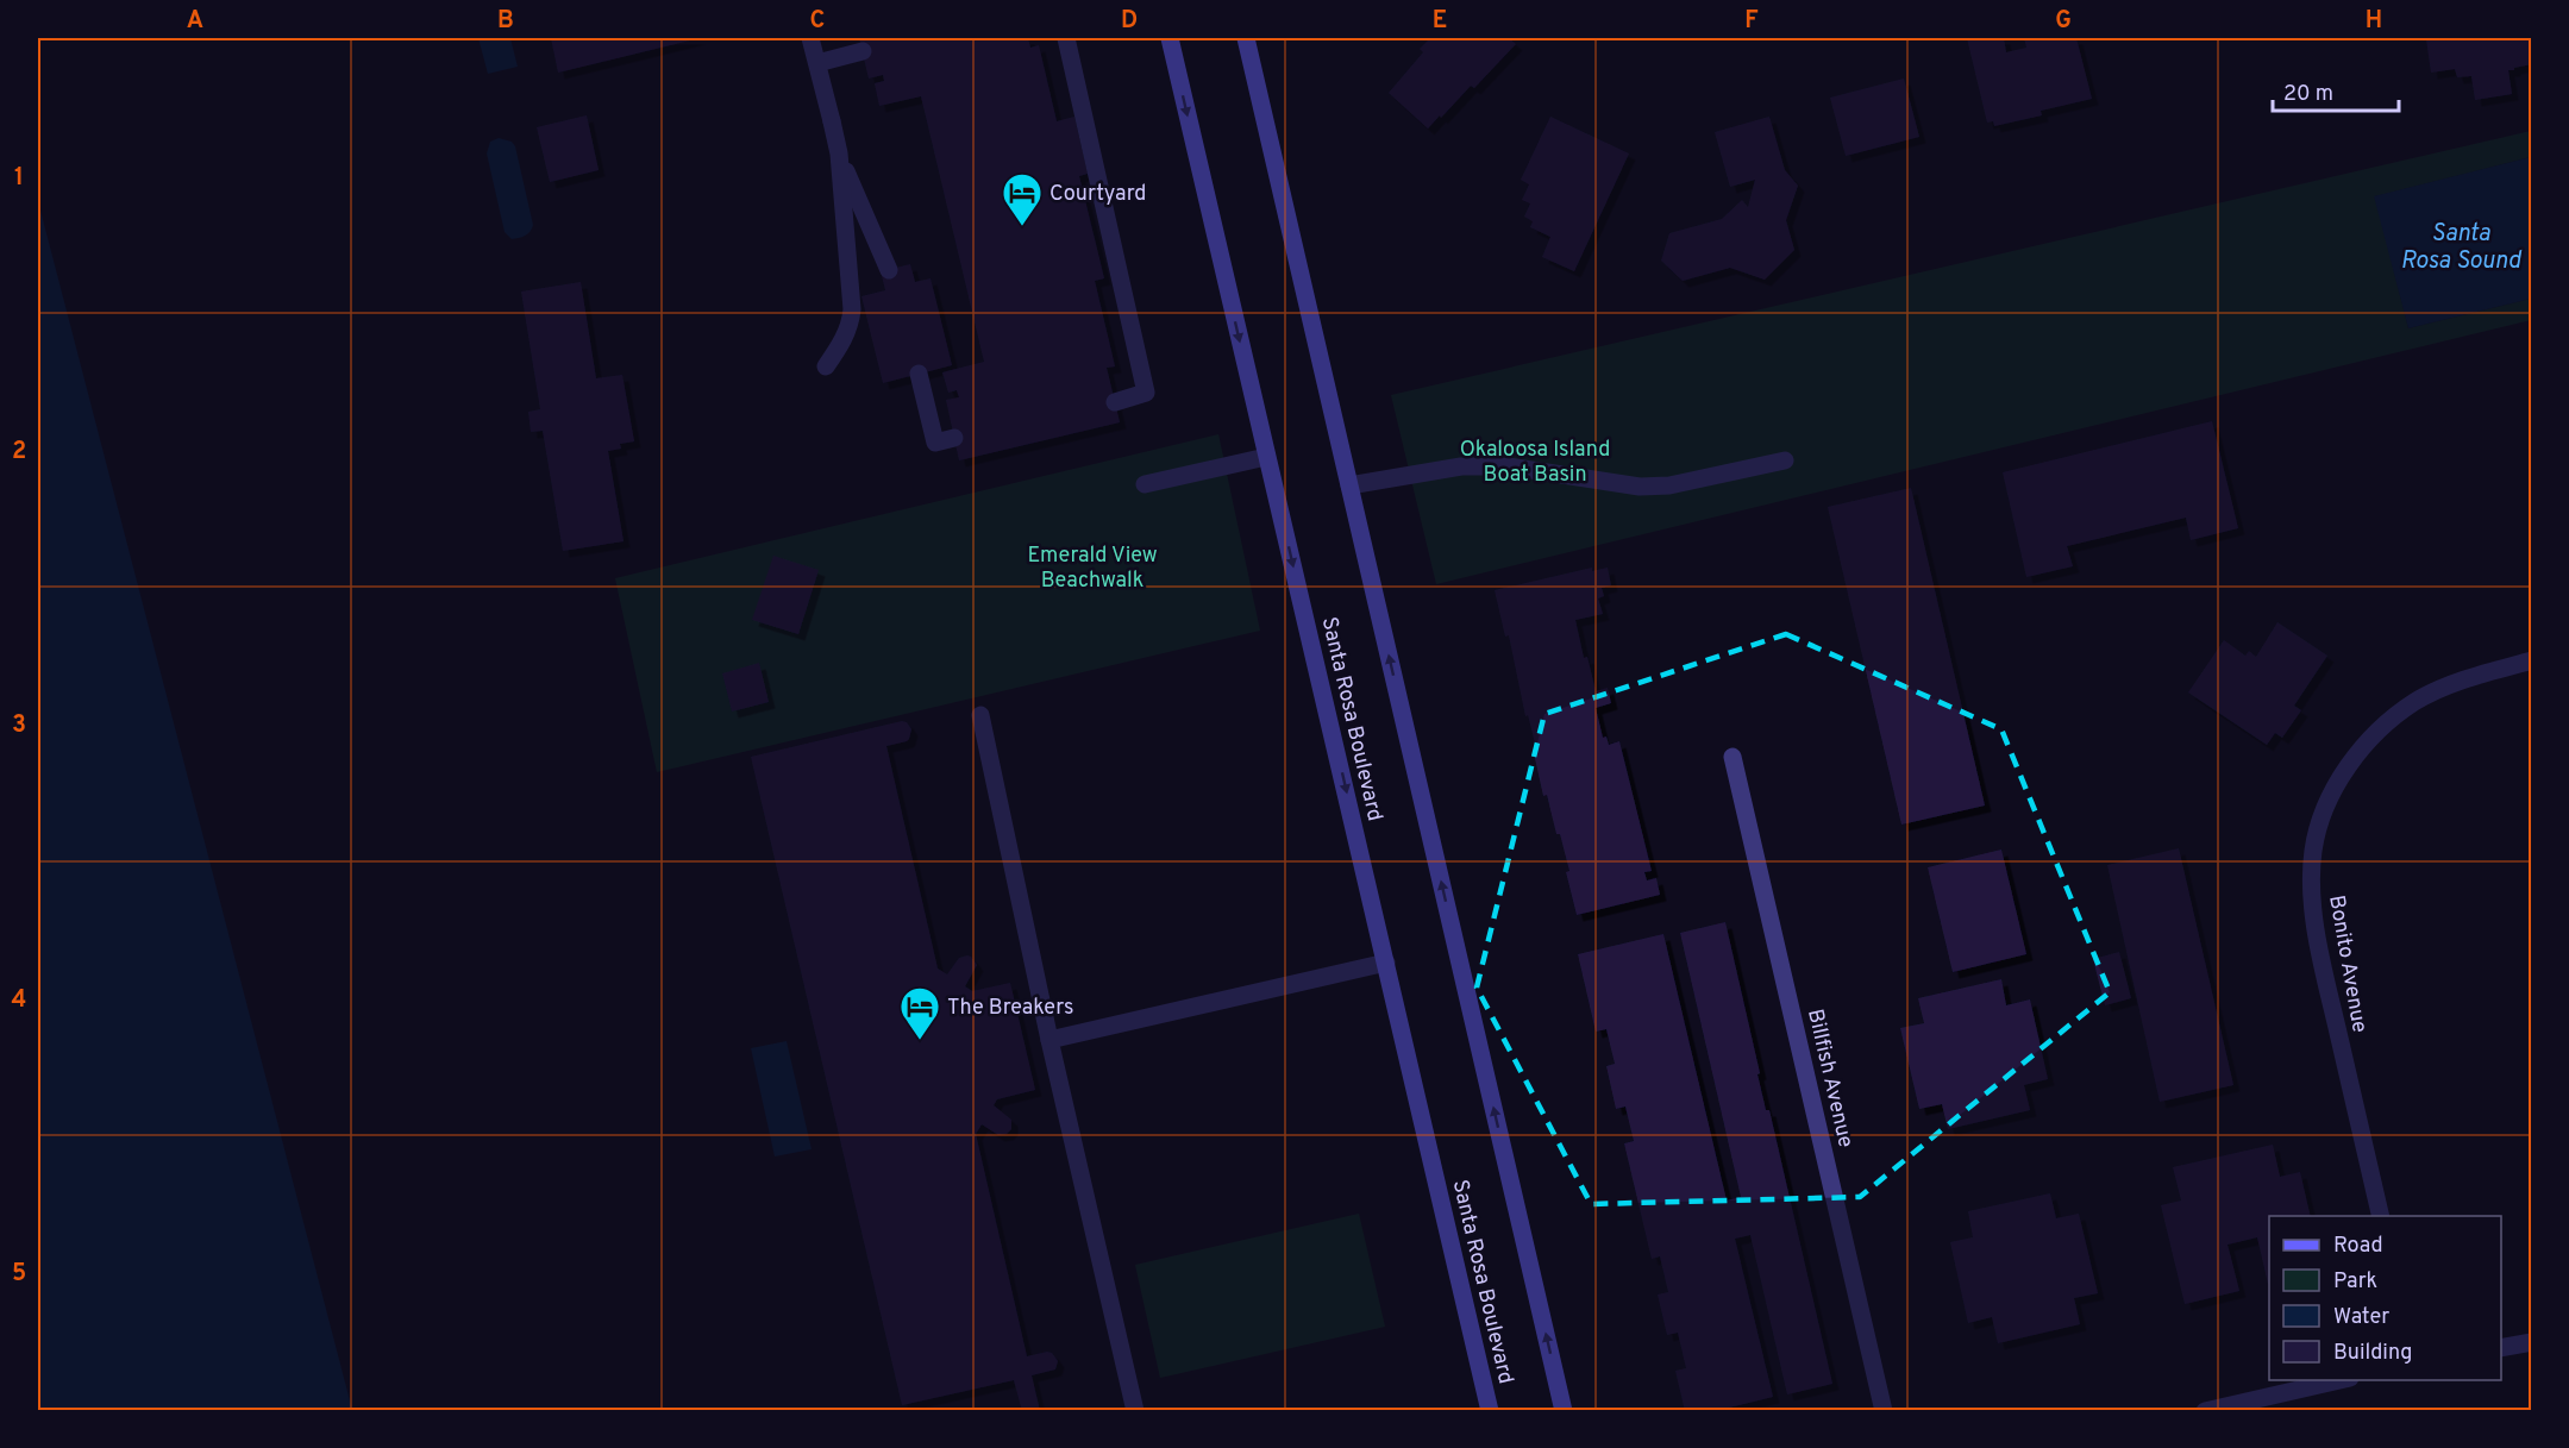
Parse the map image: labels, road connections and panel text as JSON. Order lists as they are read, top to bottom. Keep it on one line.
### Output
{"streets":{"street":["Santa Rosa Boulevard","Bonito Avenue","Billfish Avenue"]},"water":["Santa Rosa Sound"],"parks":["Okaloosa Island Boat Basin","Emerald View Beachwalk"],"places":{"hotel":["Courtyard","The Breakers"]},"legend":["Road","Park","Water","Building"],"scale_bar":"20 m","grid":{"columns":["A","B","C","D","E","F","G","H"],"rows":["1","2","3","4","5"]}}
